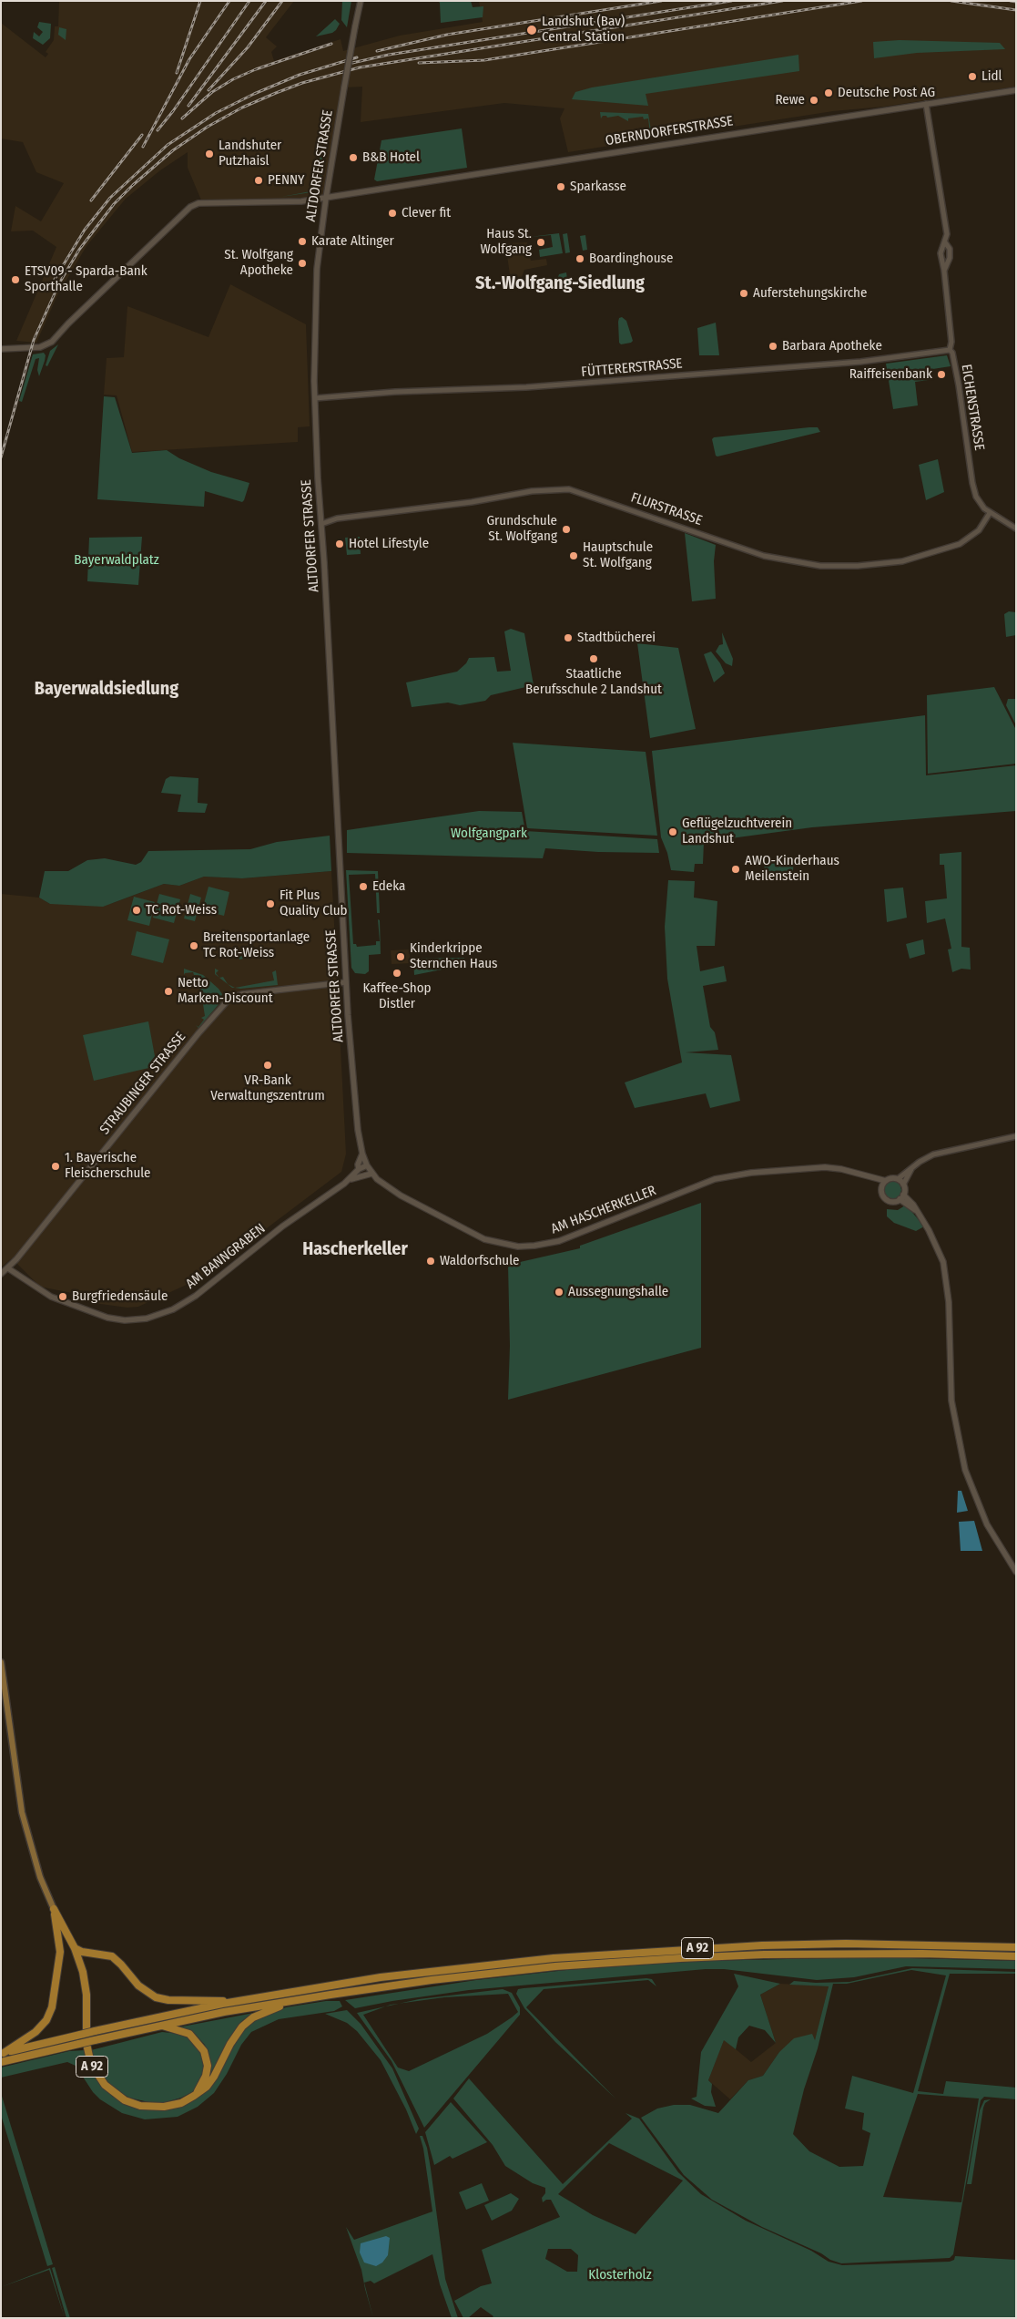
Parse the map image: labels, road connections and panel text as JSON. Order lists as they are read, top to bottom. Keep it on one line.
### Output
{"streets":{"highway":["A 92"],"main road":["OBERNDORFERSTRASSE","ALTDORFER STRASSE","STRAUBINGER STRASSE","AM HASCHERKELLER","AM BANNGRABEN"],"street":["FÜTTERERSTRASSE","EICHENSTRASSE","FLURSTRASSE"]},"crossings":[["OBERNDORFERSTRASSE","ALTDORFER STRASSE"],["OBERNDORFERSTRASSE","EICHENSTRASSE"],["ALTDORFER STRASSE","FÜTTERERSTRASSE"],["ALTDORFER STRASSE","FLURSTRASSE"],["ALTDORFER STRASSE","STRAUBINGER STRASSE"],["ALTDORFER STRASSE","AM HASCHERKELLER"],["FÜTTERERSTRASSE","EICHENSTRASSE"],["EICHENSTRASSE","FLURSTRASSE"],["STRAUBINGER STRASSE","AM BANNGRABEN"],["AM HASCHERKELLER","AM BANNGRABEN"]],"districts":["St.-Wolfgang-Siedlung","Bayerwaldsiedlung","Hascherkeller"],"parks":["Bayerwaldplatz","Wolfgangpark","Klosterholz"],"places":["Landshut (Bav) Central Station","Lidl","Deutsche Post AG","Rewe","Landshuter Putzhaisl","B&B Hotel","PENNY","Sparkasse","Clever fit","Karate Altinger","Haus St. Wolfgang","Boardinghouse","St. Wolfgang Apotheke","ETSV09 - Sparda-Bank Sporthalle","Auferstehungskirche","Barbara Apotheke","Raiffeisenbank","Grundschule St. Wolfgang","Hotel Lifestyle","Hauptschule St. Wolfgang","Stadtbücherei","Staatliche Berufsschule 2 Landshut","Geflügelzuchtverein Landshut","AWO-Kinderhaus Meilenstein","Edeka","Fit Plus Quality Club","TC Rot-Weiss","Breitensportanlage TC Rot-Weiss","Kinderkrippe Sternchen Haus","Kaffee-Shop Distler","Netto Marken-Discount","VR-Bank Verwaltungszentrum","1. Bayerische Fleischerschule","Waldorfschule","Aussegnungshalle","Burgfriedensäule"]}
